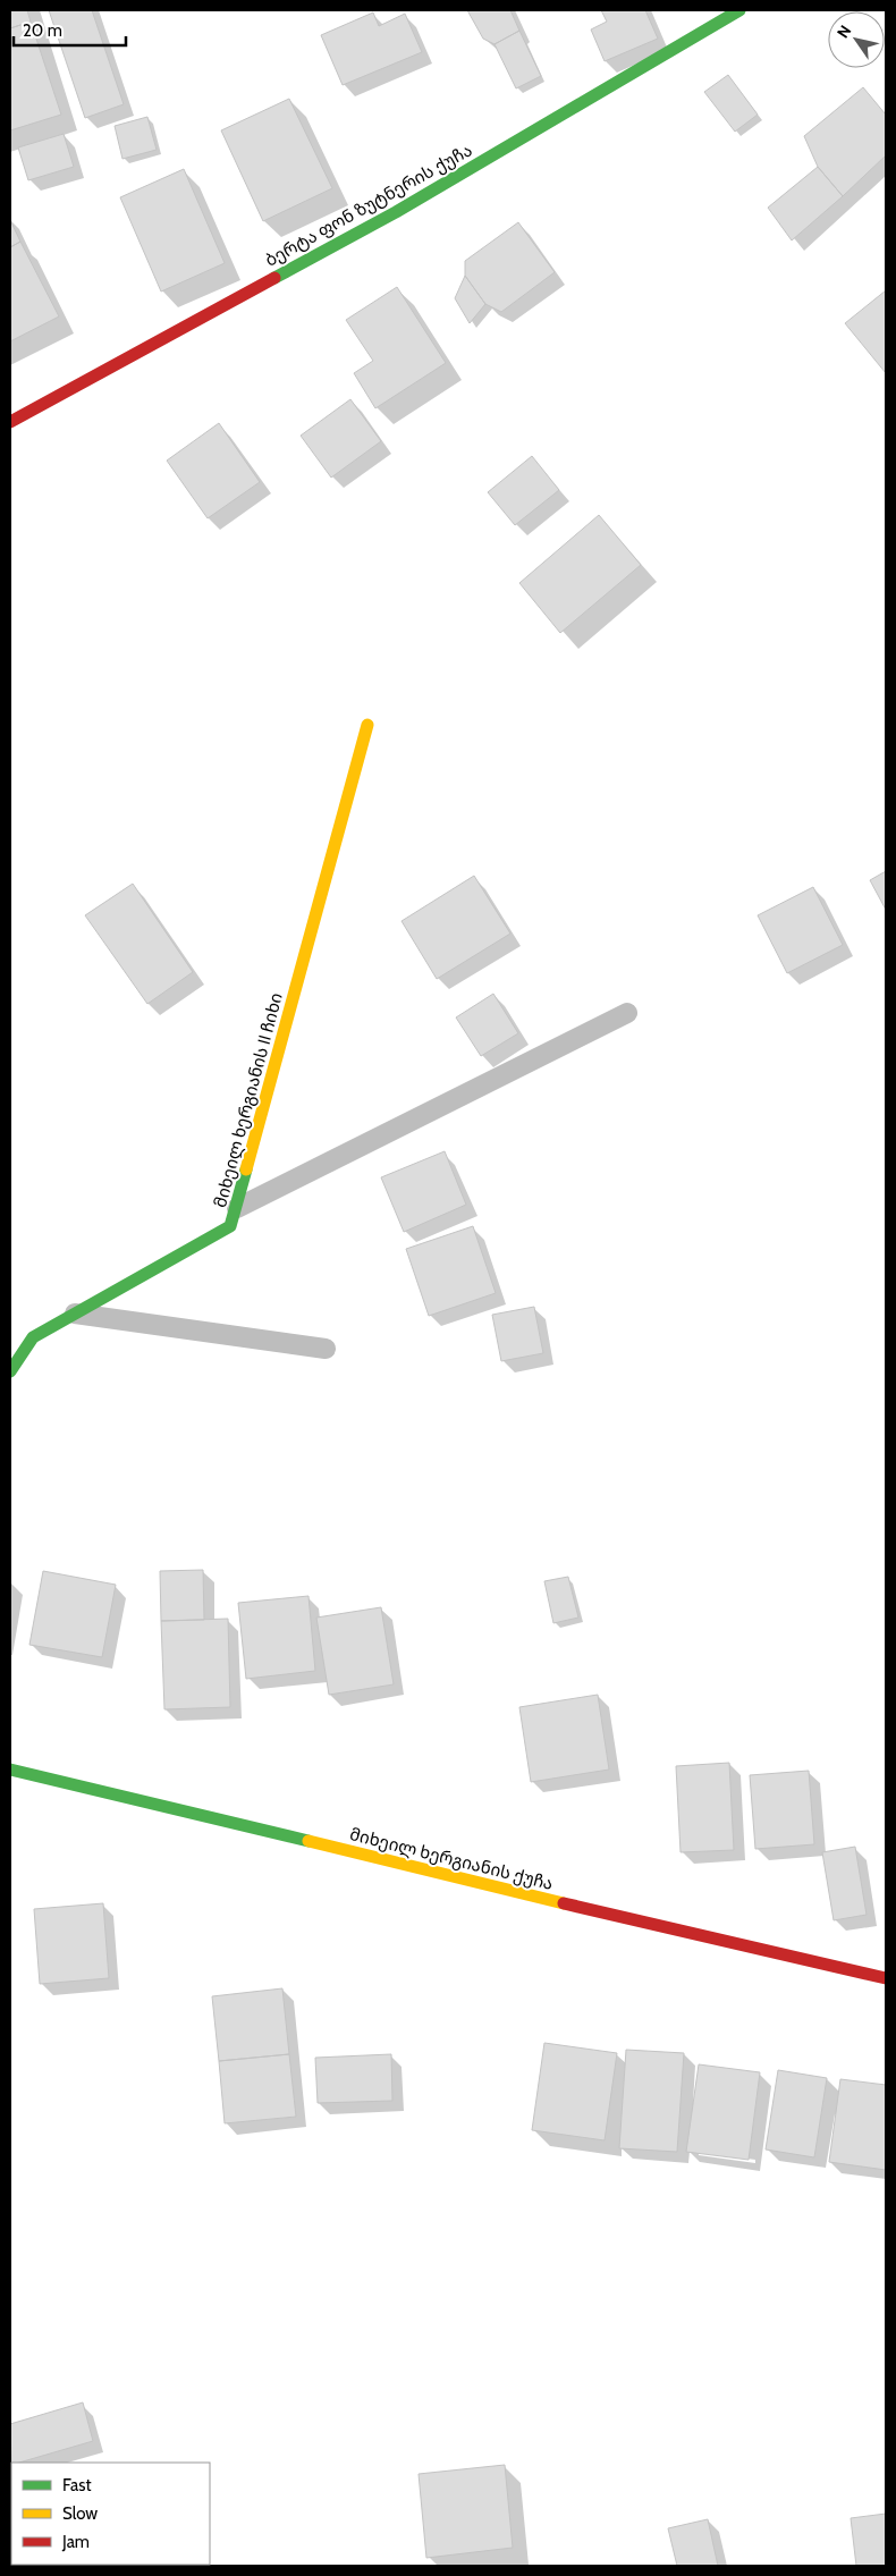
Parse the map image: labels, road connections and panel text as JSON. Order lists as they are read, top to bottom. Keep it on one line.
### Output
{"streets":{"street":["ბერტა ფონ ზუტნერის ქუჩა","მიხეილ ხერგიანის II ჩიხი","მიხეილ ხერგიანის ქუჩა"]},"legend":["Fast","Slow","Jam"],"scale_bar":"20 m","north":"top left"}
